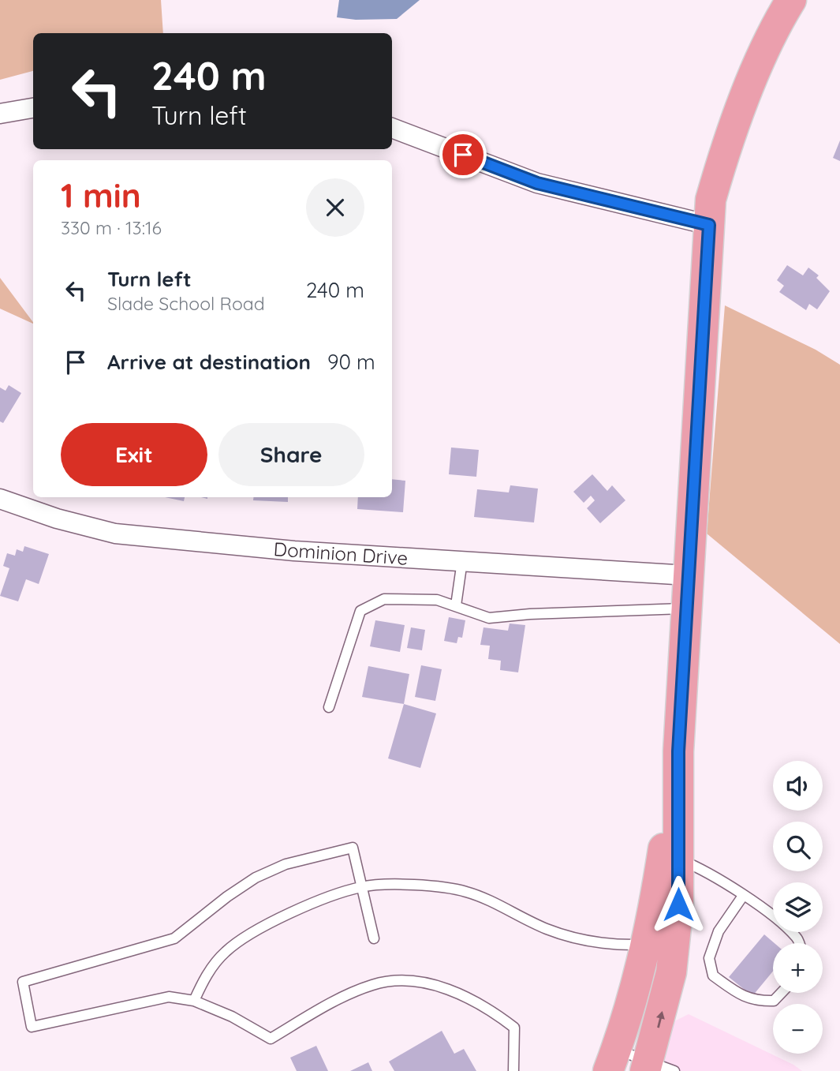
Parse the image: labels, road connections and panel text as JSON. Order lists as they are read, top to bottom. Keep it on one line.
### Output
{"streets":{"street":["Dominion Drive"]},"page":{"turn":["240 m","Turn left"],"heading":["1 min","330 m · 13:16"],"list":[{"name":"Turn left","note":"Slade School Road","value":"240 m"},{"name":"Arrive at destination","value":"90 m"}],"buttons":["Exit","Share"],"map_buttons":["+","−"]}}
